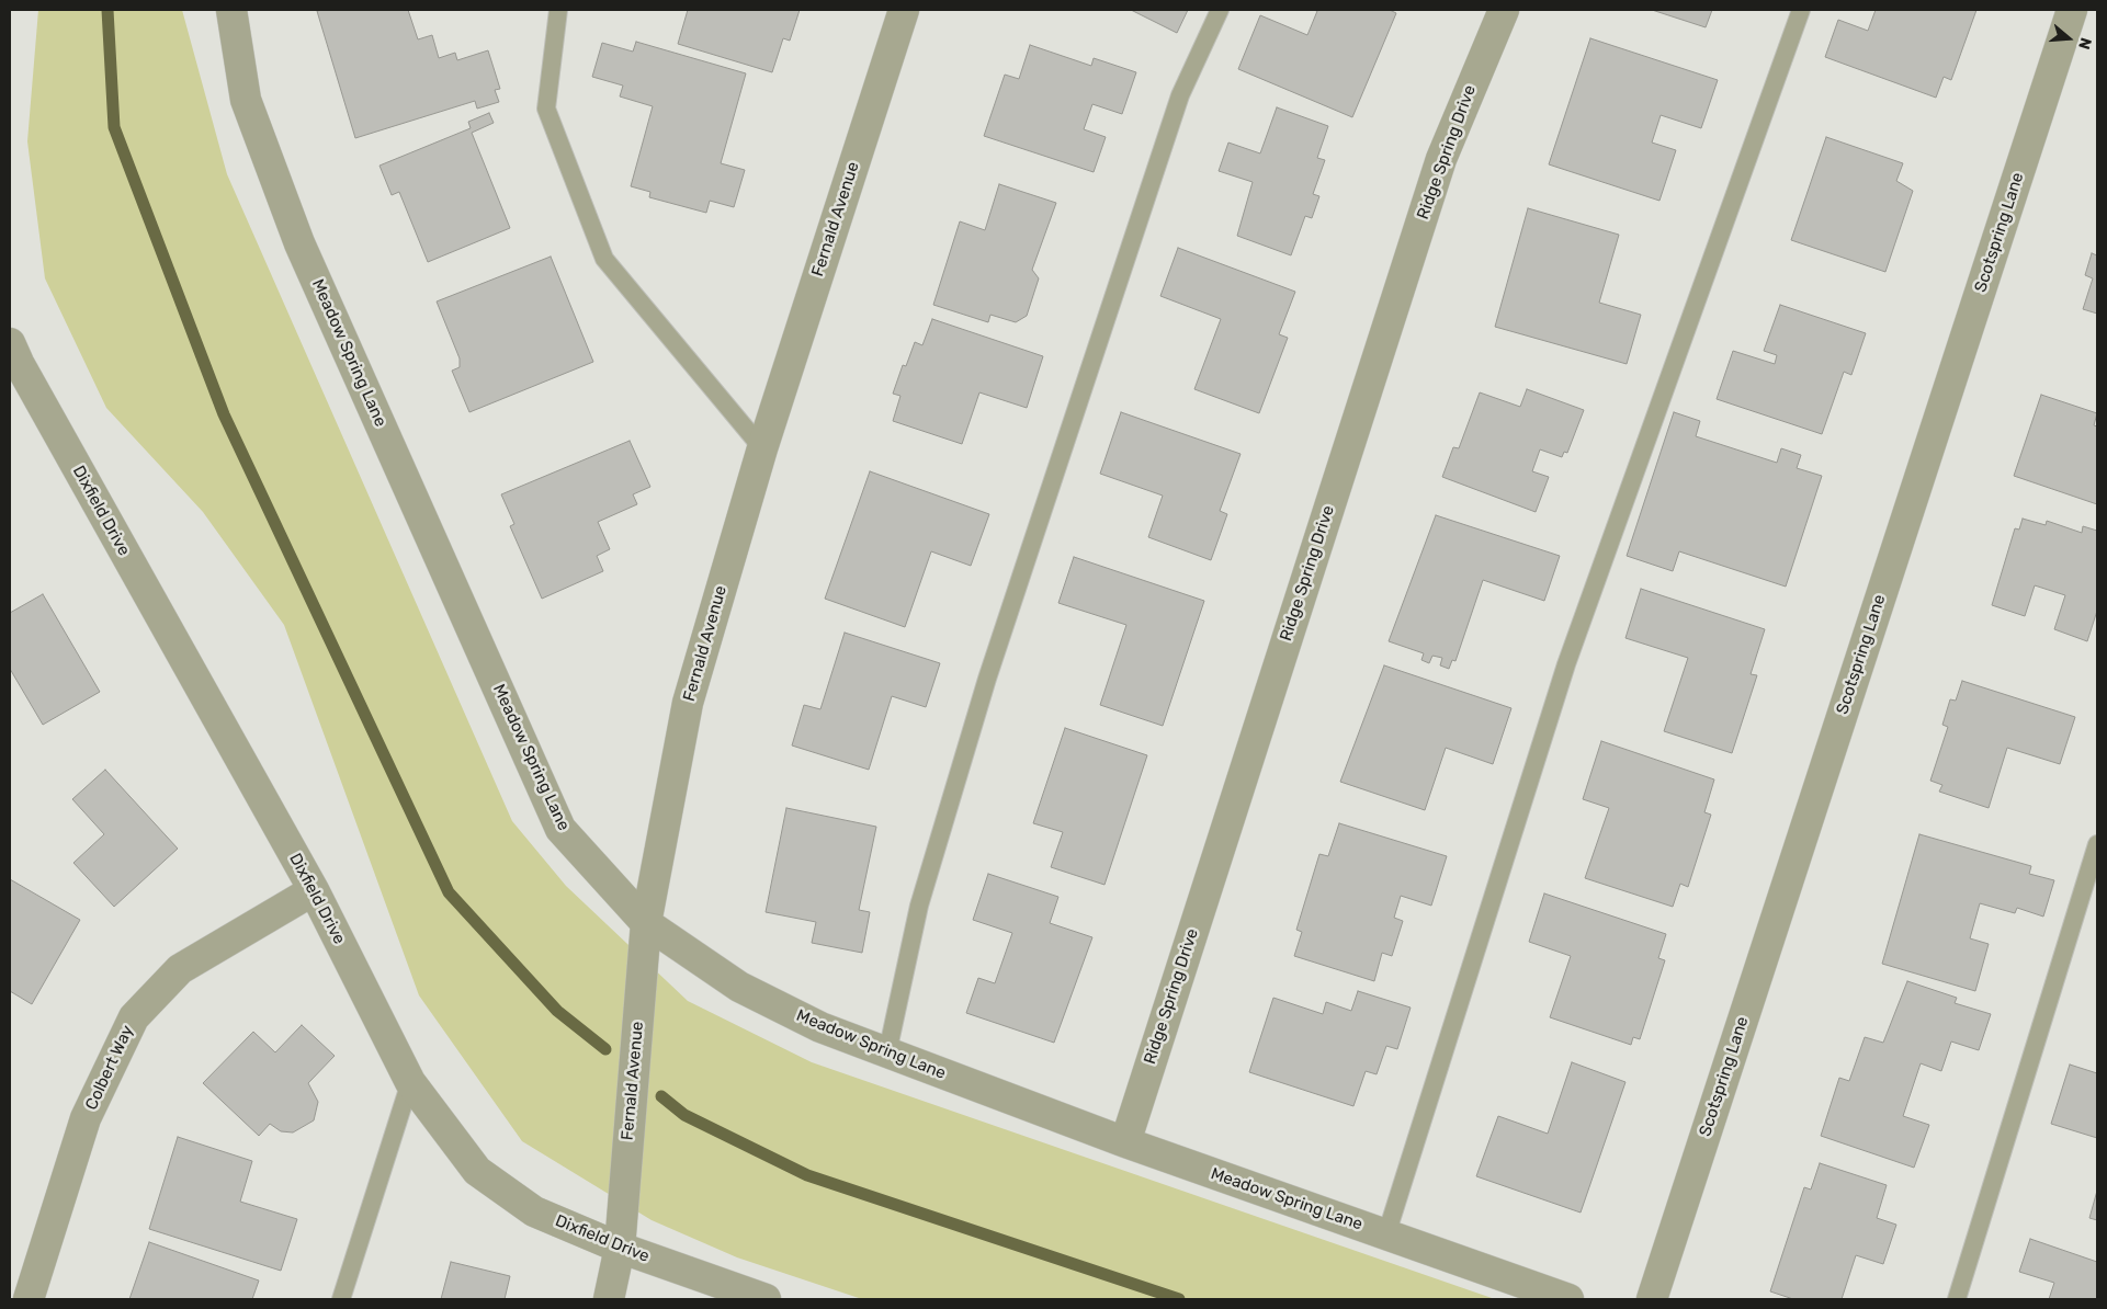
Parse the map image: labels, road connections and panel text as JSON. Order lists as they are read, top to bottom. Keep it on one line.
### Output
{"streets":{"street":["Ridge Spring Drive","Fernald Avenue","Scotspring Lane","Meadow Spring Lane","Dixfield Drive","Colbert Way"]},"crossings":[["Ridge Spring Drive","Meadow Spring Lane"],["Fernald Avenue","Meadow Spring Lane"],["Fernald Avenue","Dixfield Drive"],["Dixfield Drive","Colbert Way"]],"north":"right"}
